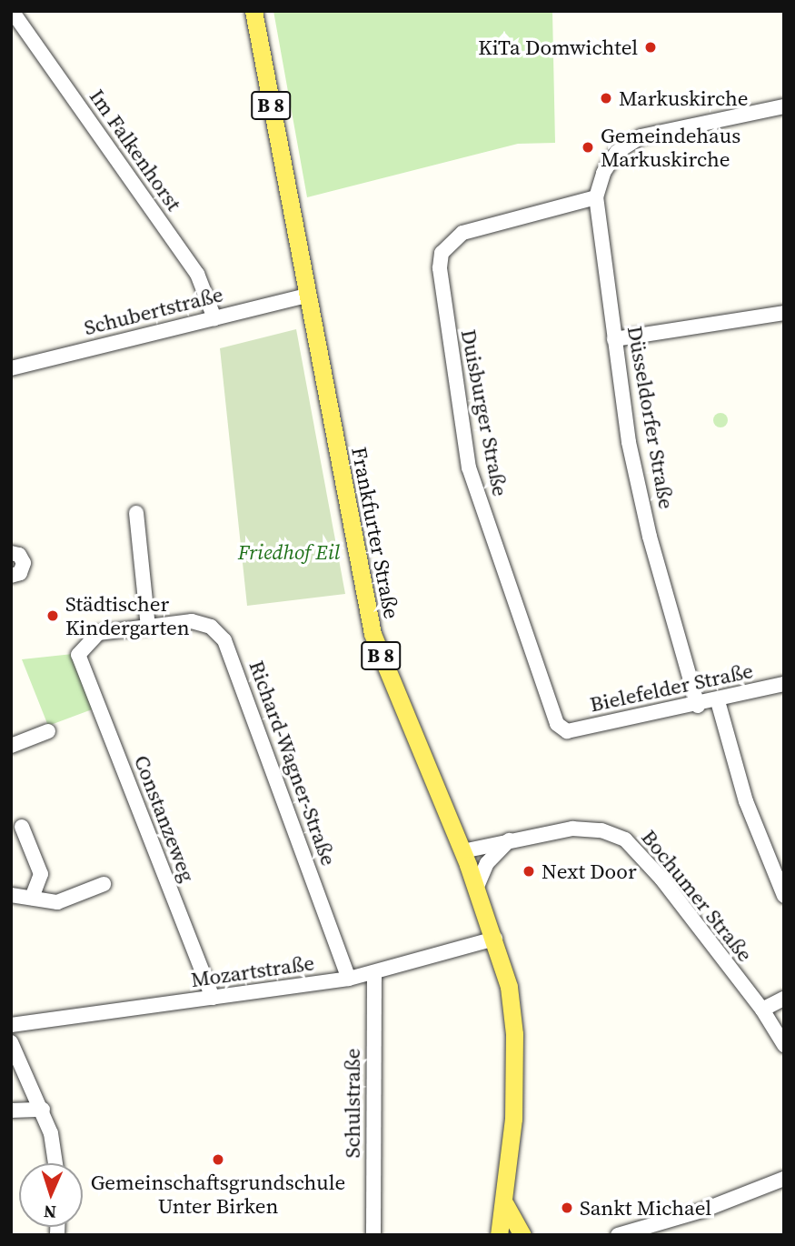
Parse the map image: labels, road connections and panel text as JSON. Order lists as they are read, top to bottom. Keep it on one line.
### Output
{"streets":{"main road":["B 8","Frankfurter Straße"],"street":["Im Falkenhorst","Schubertstraße","Duisburger Straße","Düsseldorfer Straße","Bielefelder Straße","Richard-Wagner-Straße","Constanzeweg","Bochumer Straße","Mozartstraße","Schulstraße"]},"crossings":[["Im Falkenhorst","Schubertstraße"],["Schubertstraße","Frankfurter Straße"],["Duisburger Straße","Düsseldorfer Straße"],["Duisburger Straße","Bielefelder Straße"],["Düsseldorfer Straße","Bielefelder Straße"],["Frankfurter Straße","Bochumer Straße"],["Frankfurter Straße","Mozartstraße"],["Richard-Wagner-Straße","Constanzeweg"],["Richard-Wagner-Straße","Mozartstraße"],["Constanzeweg","Mozartstraße"],["Mozartstraße","Schulstraße"]],"parks":["Friedhof Eil"],"places":["KiTa Domwichtel","Markuskirche","Gemeindehaus Markuskirche","Städtischer Kindergarten","Next Door","Gemeinschaftsgrundschule Unter Birken","Sankt Michael"],"north":"bottom"}
